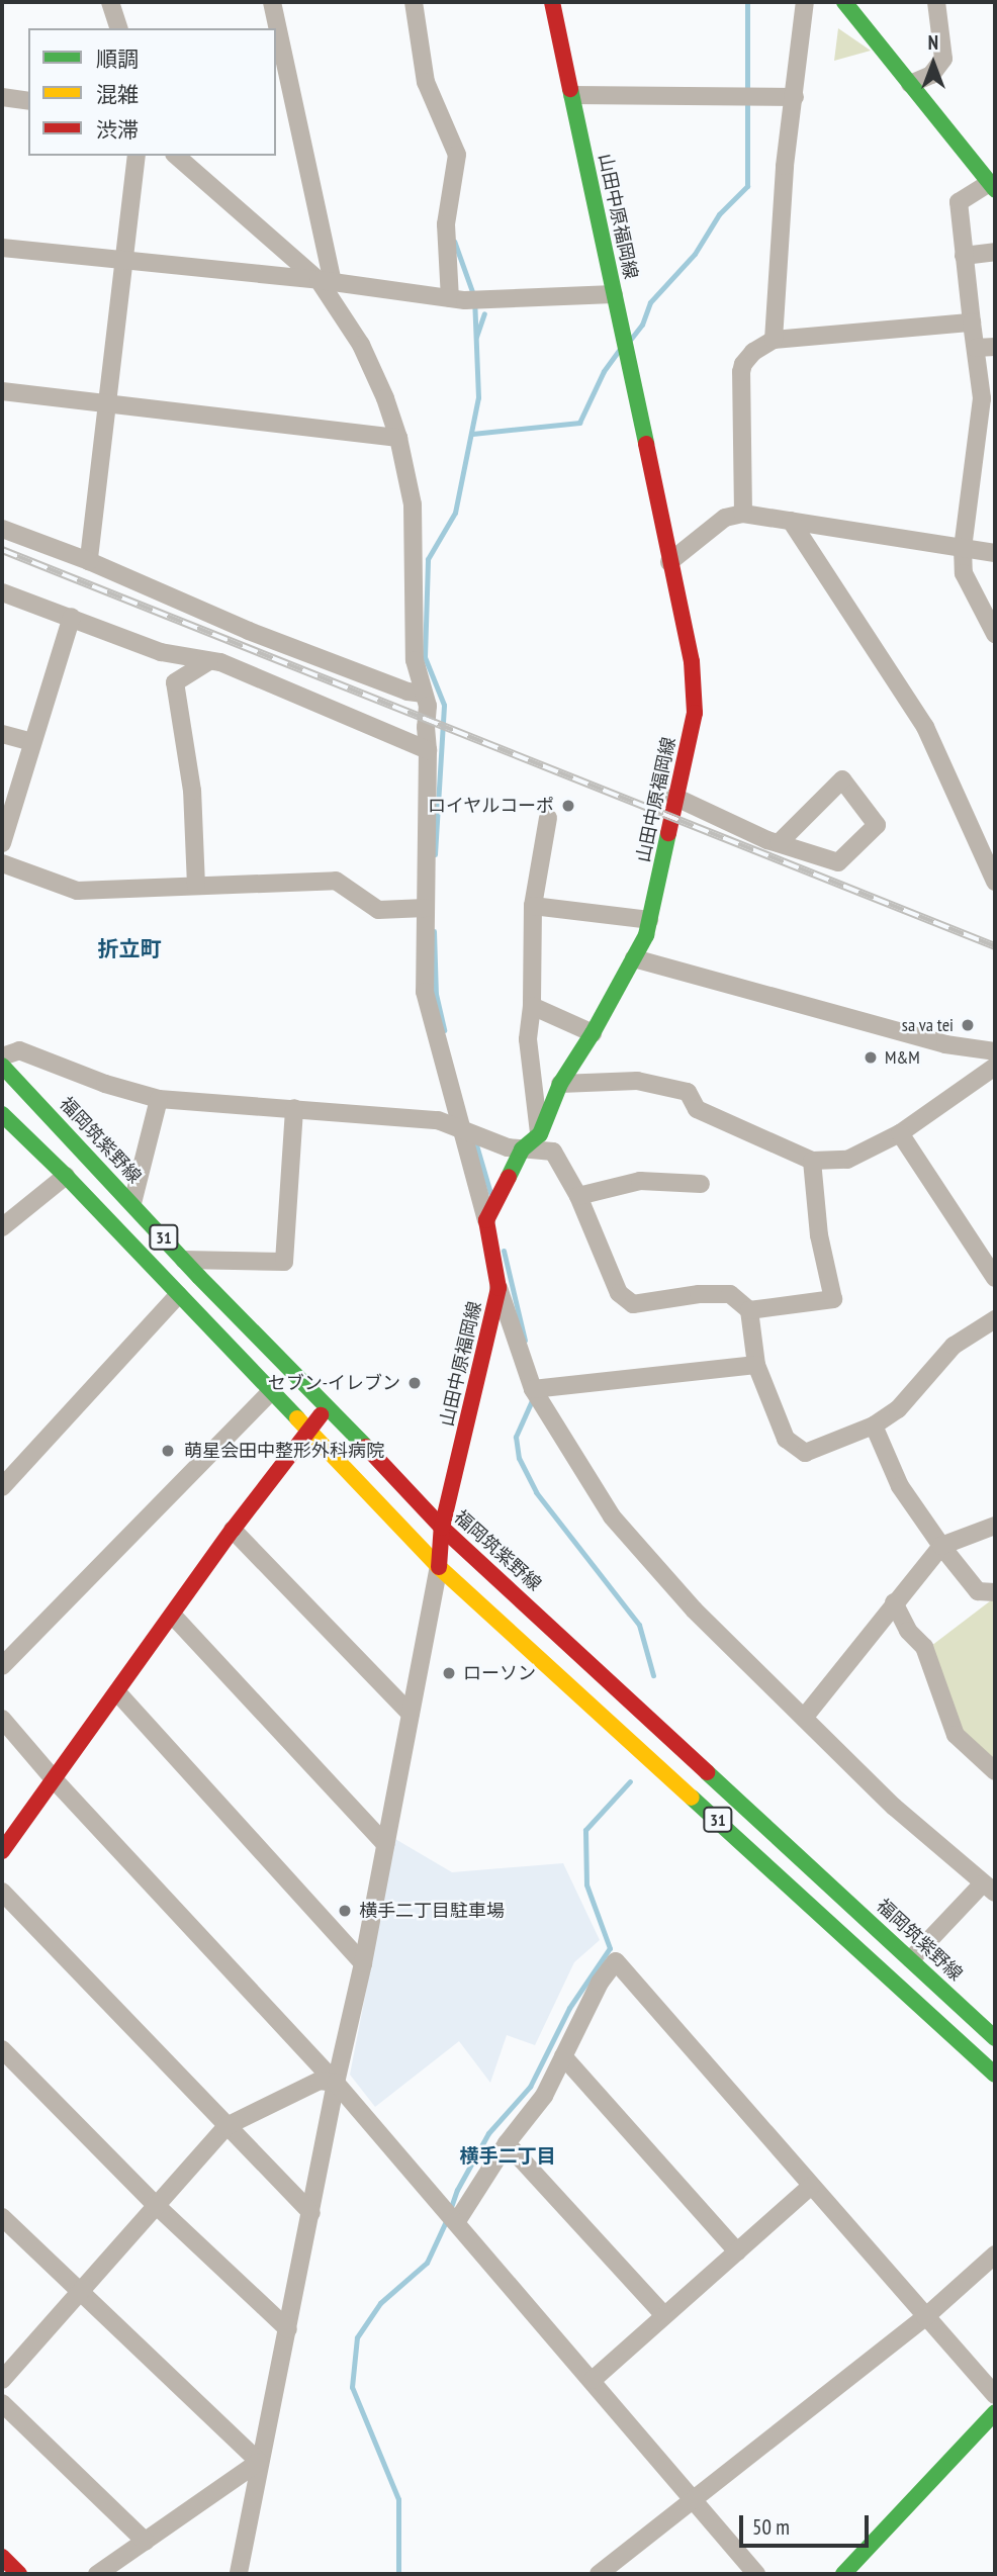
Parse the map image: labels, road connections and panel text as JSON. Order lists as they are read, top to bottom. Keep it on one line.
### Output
{"streets":{"main road":["山田中原福岡線","福岡筑紫野線","31"]},"crossings":[["山田中原福岡線","福岡筑紫野線"],["山田中原福岡線","31"]],"districts":["折立町","横手二丁目"],"places":["ロイヤルコーポ","sa va tei","M&M","セブン-イレブン","萌星会田中整形外科病院","ローソン","横手二丁目駐車場"],"legend":["順調","混雑","渋滞"],"scale_bar":"50 m","north":"top"}
